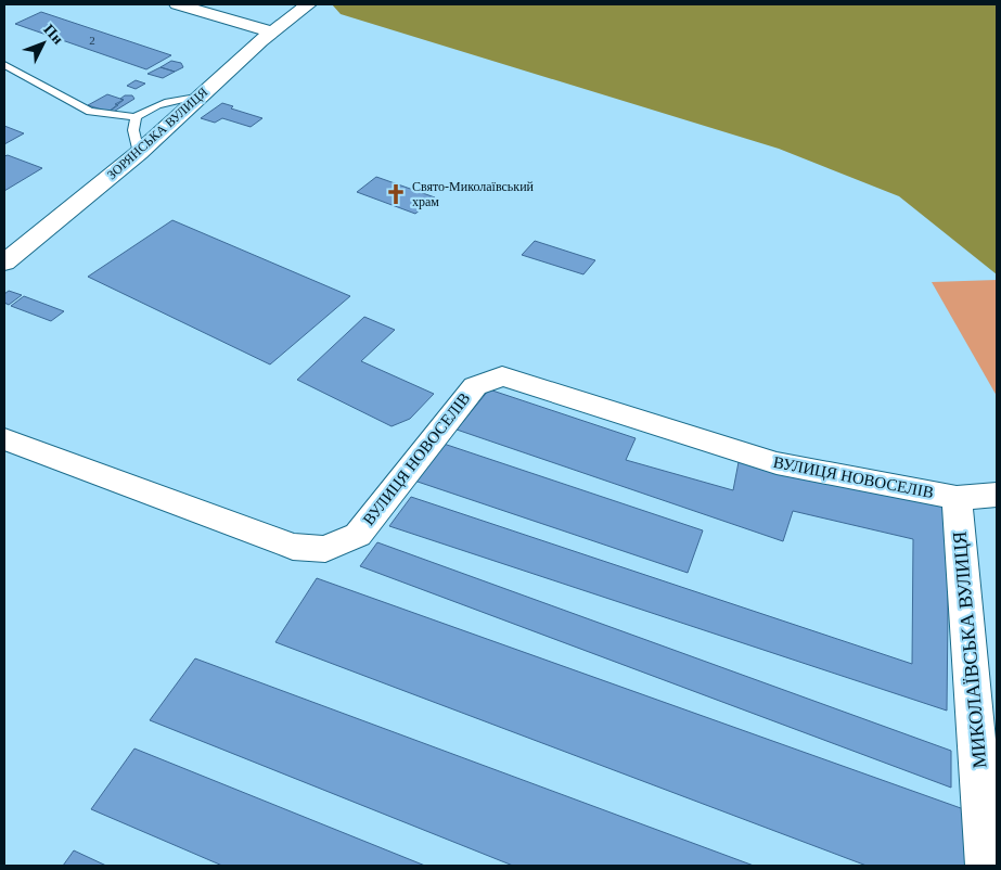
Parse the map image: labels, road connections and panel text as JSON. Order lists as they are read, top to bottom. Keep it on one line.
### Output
{"streets":{"street":["ЗОРЯНСЬКА ВУЛИЦЯ","ВУЛИЦЯ НОВОСЕЛІВ","МИКОЛАЇВСЬКА ВУЛИЦЯ"]},"crossings":[["ВУЛИЦЯ НОВОСЕЛІВ","МИКОЛАЇВСЬКА ВУЛИЦЯ"]],"places":{"church":["Свято-Миколаївський храм"]},"house_numbers":["2"],"north":"top right"}
